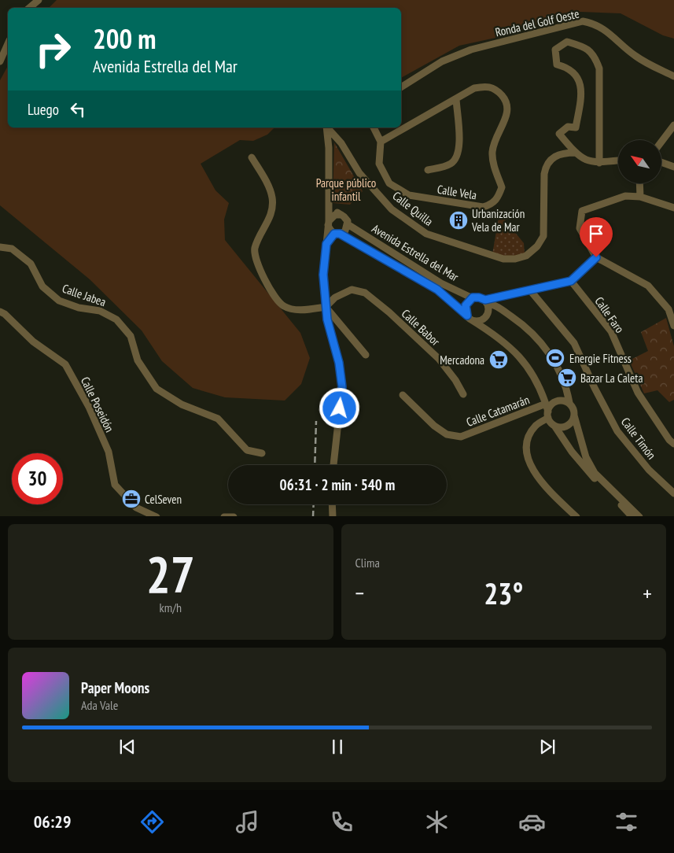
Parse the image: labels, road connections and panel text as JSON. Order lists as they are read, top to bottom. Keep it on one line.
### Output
{"streets":{"street":["Ronda del Golf Oeste","Calle Vela","Calle Quilla","Avenida Estrella del Mar","Calle Jabea","Calle Faro","Calle Babor","Calle Poseidón","Calle Catamarán","Calle Timón"]},"crossings":[["Avenida Estrella del Mar","Calle Catamarán"]],"parks":["Parque público infantil"],"places":{"building":["Urbanización Vela de Mar"],"sports":["Energie Fitness"],"supermarket":["Mercadona","Bazar La Caleta"],"office":["CelSeven"]},"north":"top left","page":{"turn":["200 m","Avenida Estrella del Mar"],"then":"Luego","limit":"30","trip":"06:31 · 2 min · 540 m","tile":[["27","km/h"],"Clima"],"heat":["−","23°","+"],"song":["Paper Moons","Ada Vale"],"tabs":"06:29"}}
